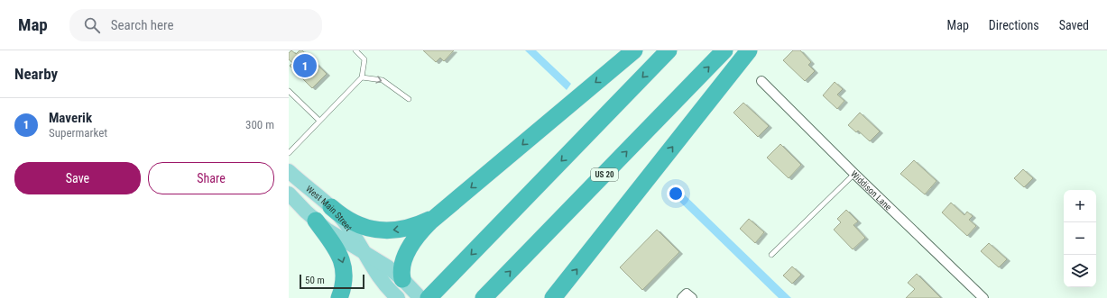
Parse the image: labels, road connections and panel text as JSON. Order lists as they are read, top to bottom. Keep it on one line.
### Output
{"streets":{"highway":["US 20"],"main road":["West Main Street"],"street":["Widdison Lane"]},"scale_bar":"50 m","page":{"header":"Map","search":"Search here","nav":["Map","Directions","Saved"],"heading":"Nearby","pins":"1","list":[{"mark":"1","name":"Maverik","note":"Supermarket","value":"300 m"}],"buttons":["Save","Share"],"map_buttons":["+","−"],"scale":"50 m"}}
